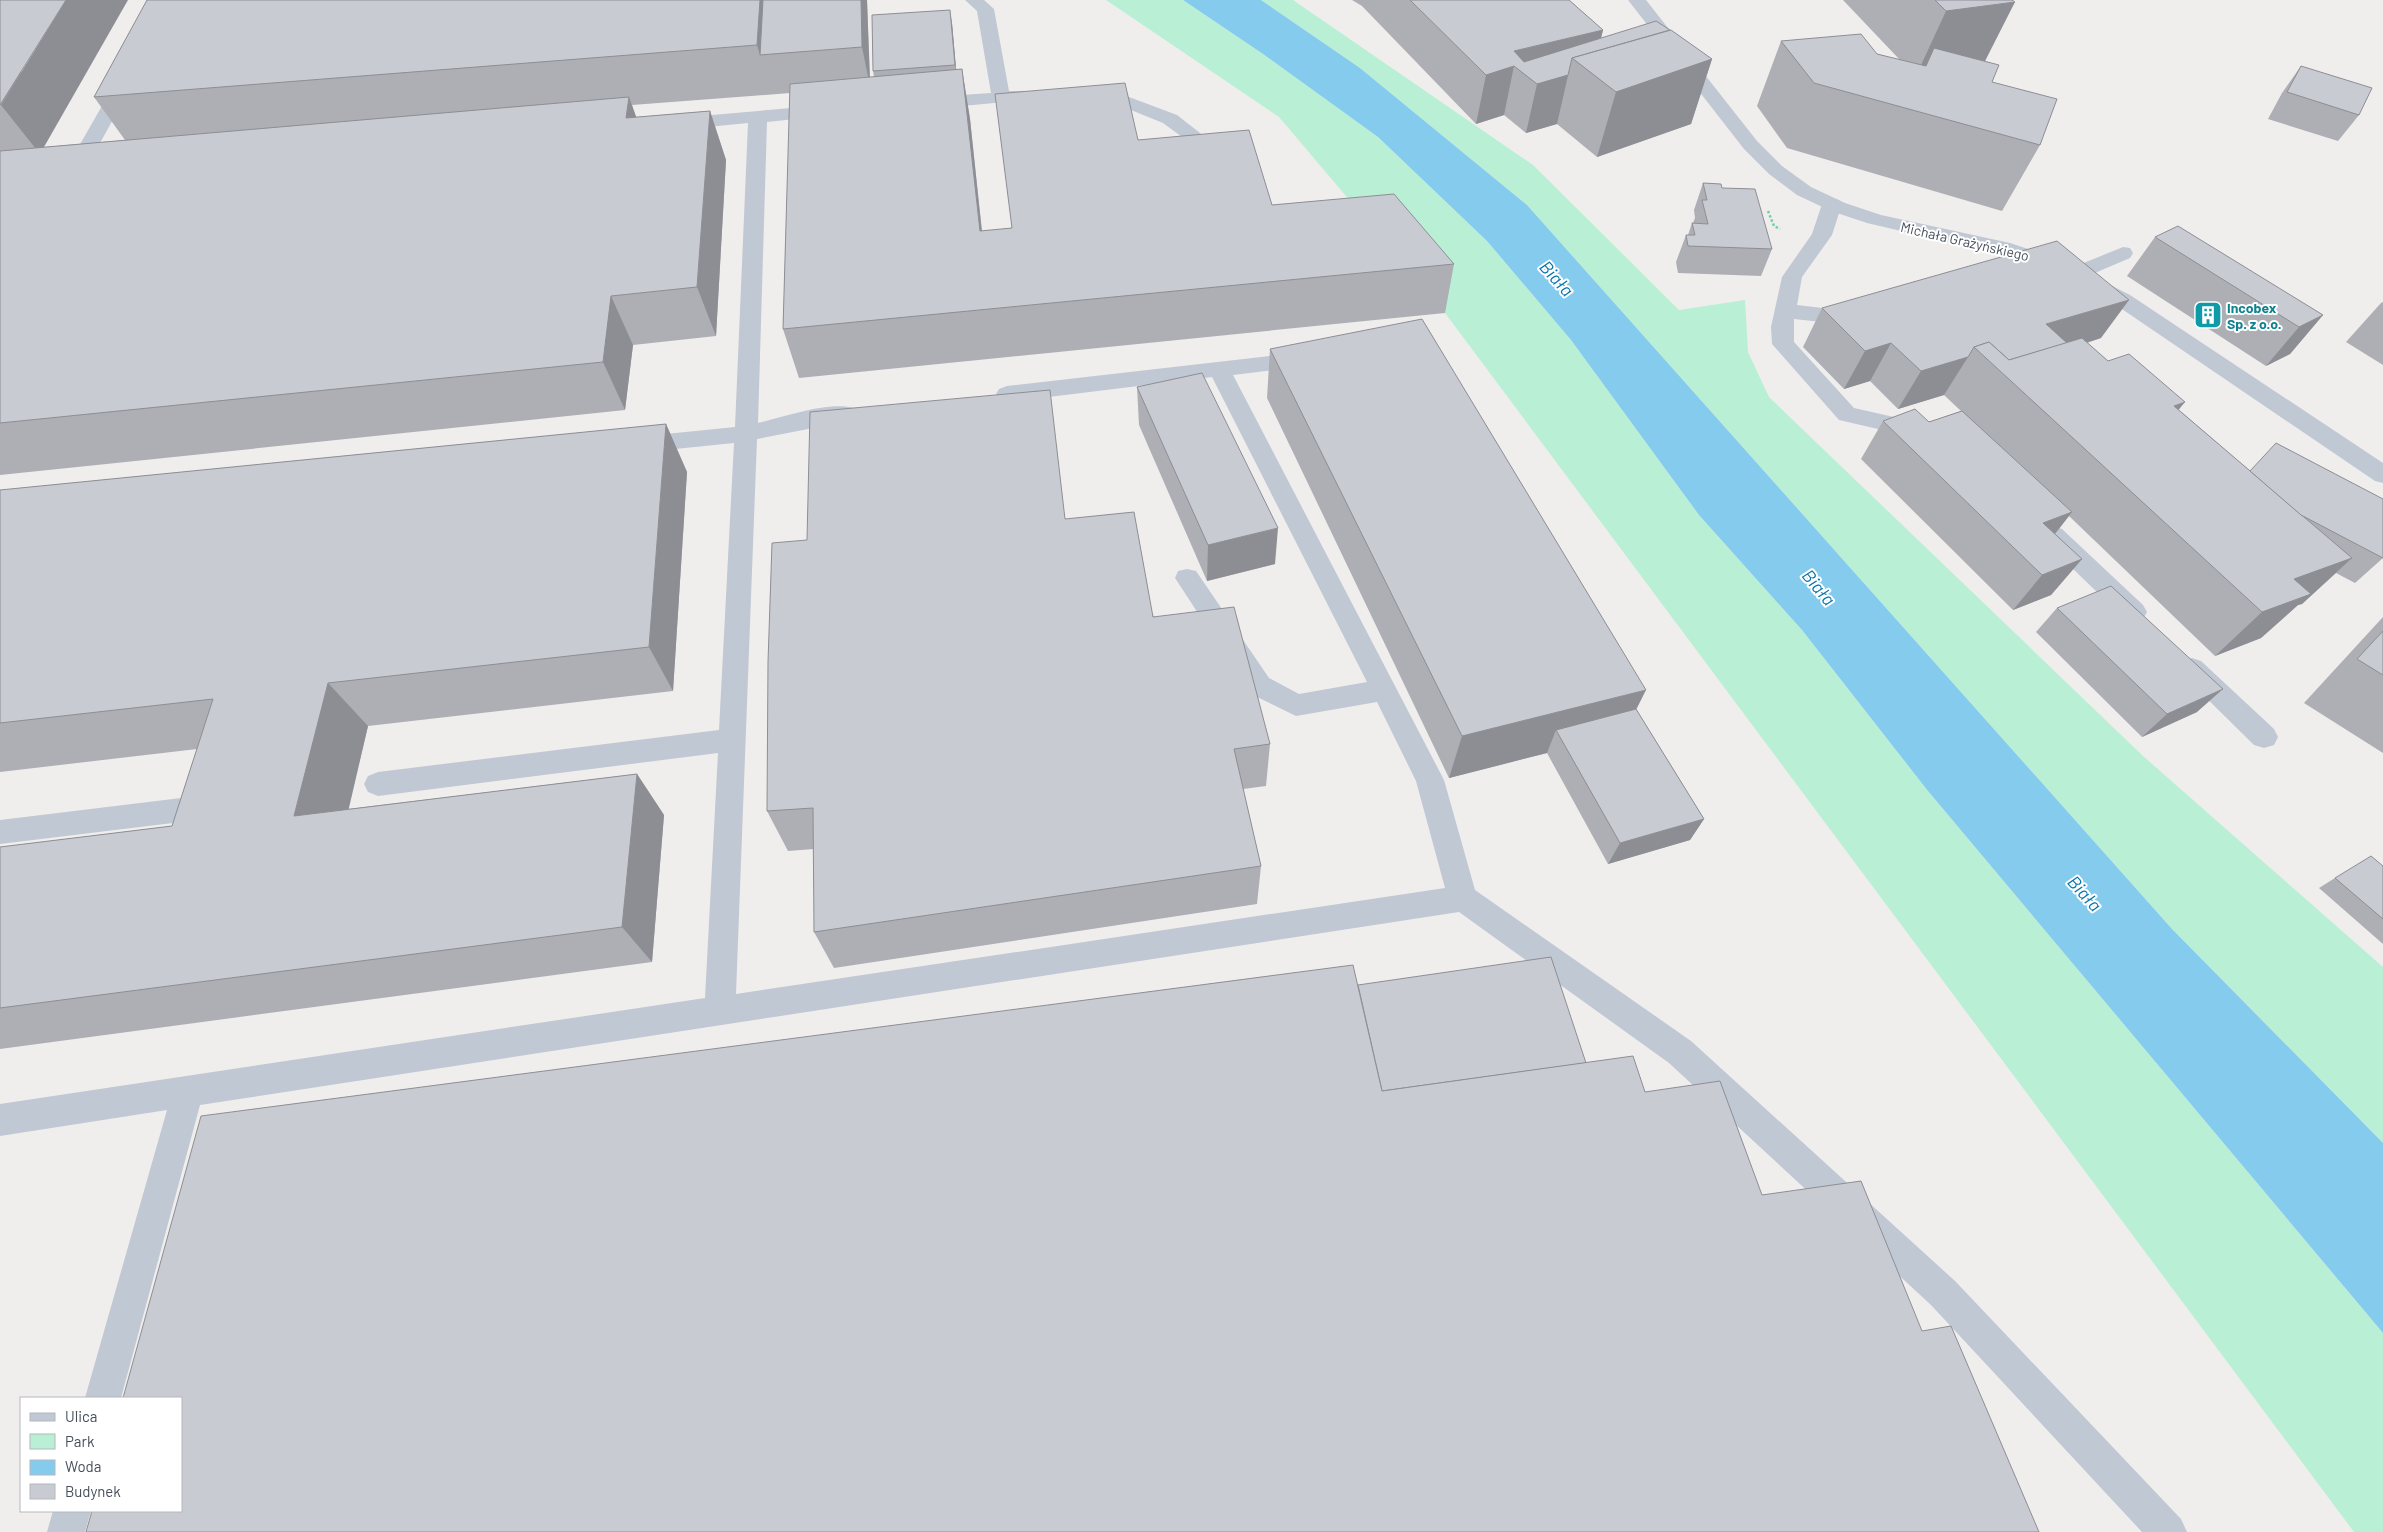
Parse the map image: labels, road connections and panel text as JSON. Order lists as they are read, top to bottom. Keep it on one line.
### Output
{"streets":{"street":["Michała Grażyńskiego"]},"water":["Biała"],"places":{"building":["Incobex Sp. z o.o."]},"legend":["Ulica","Park","Woda","Budynek"]}
